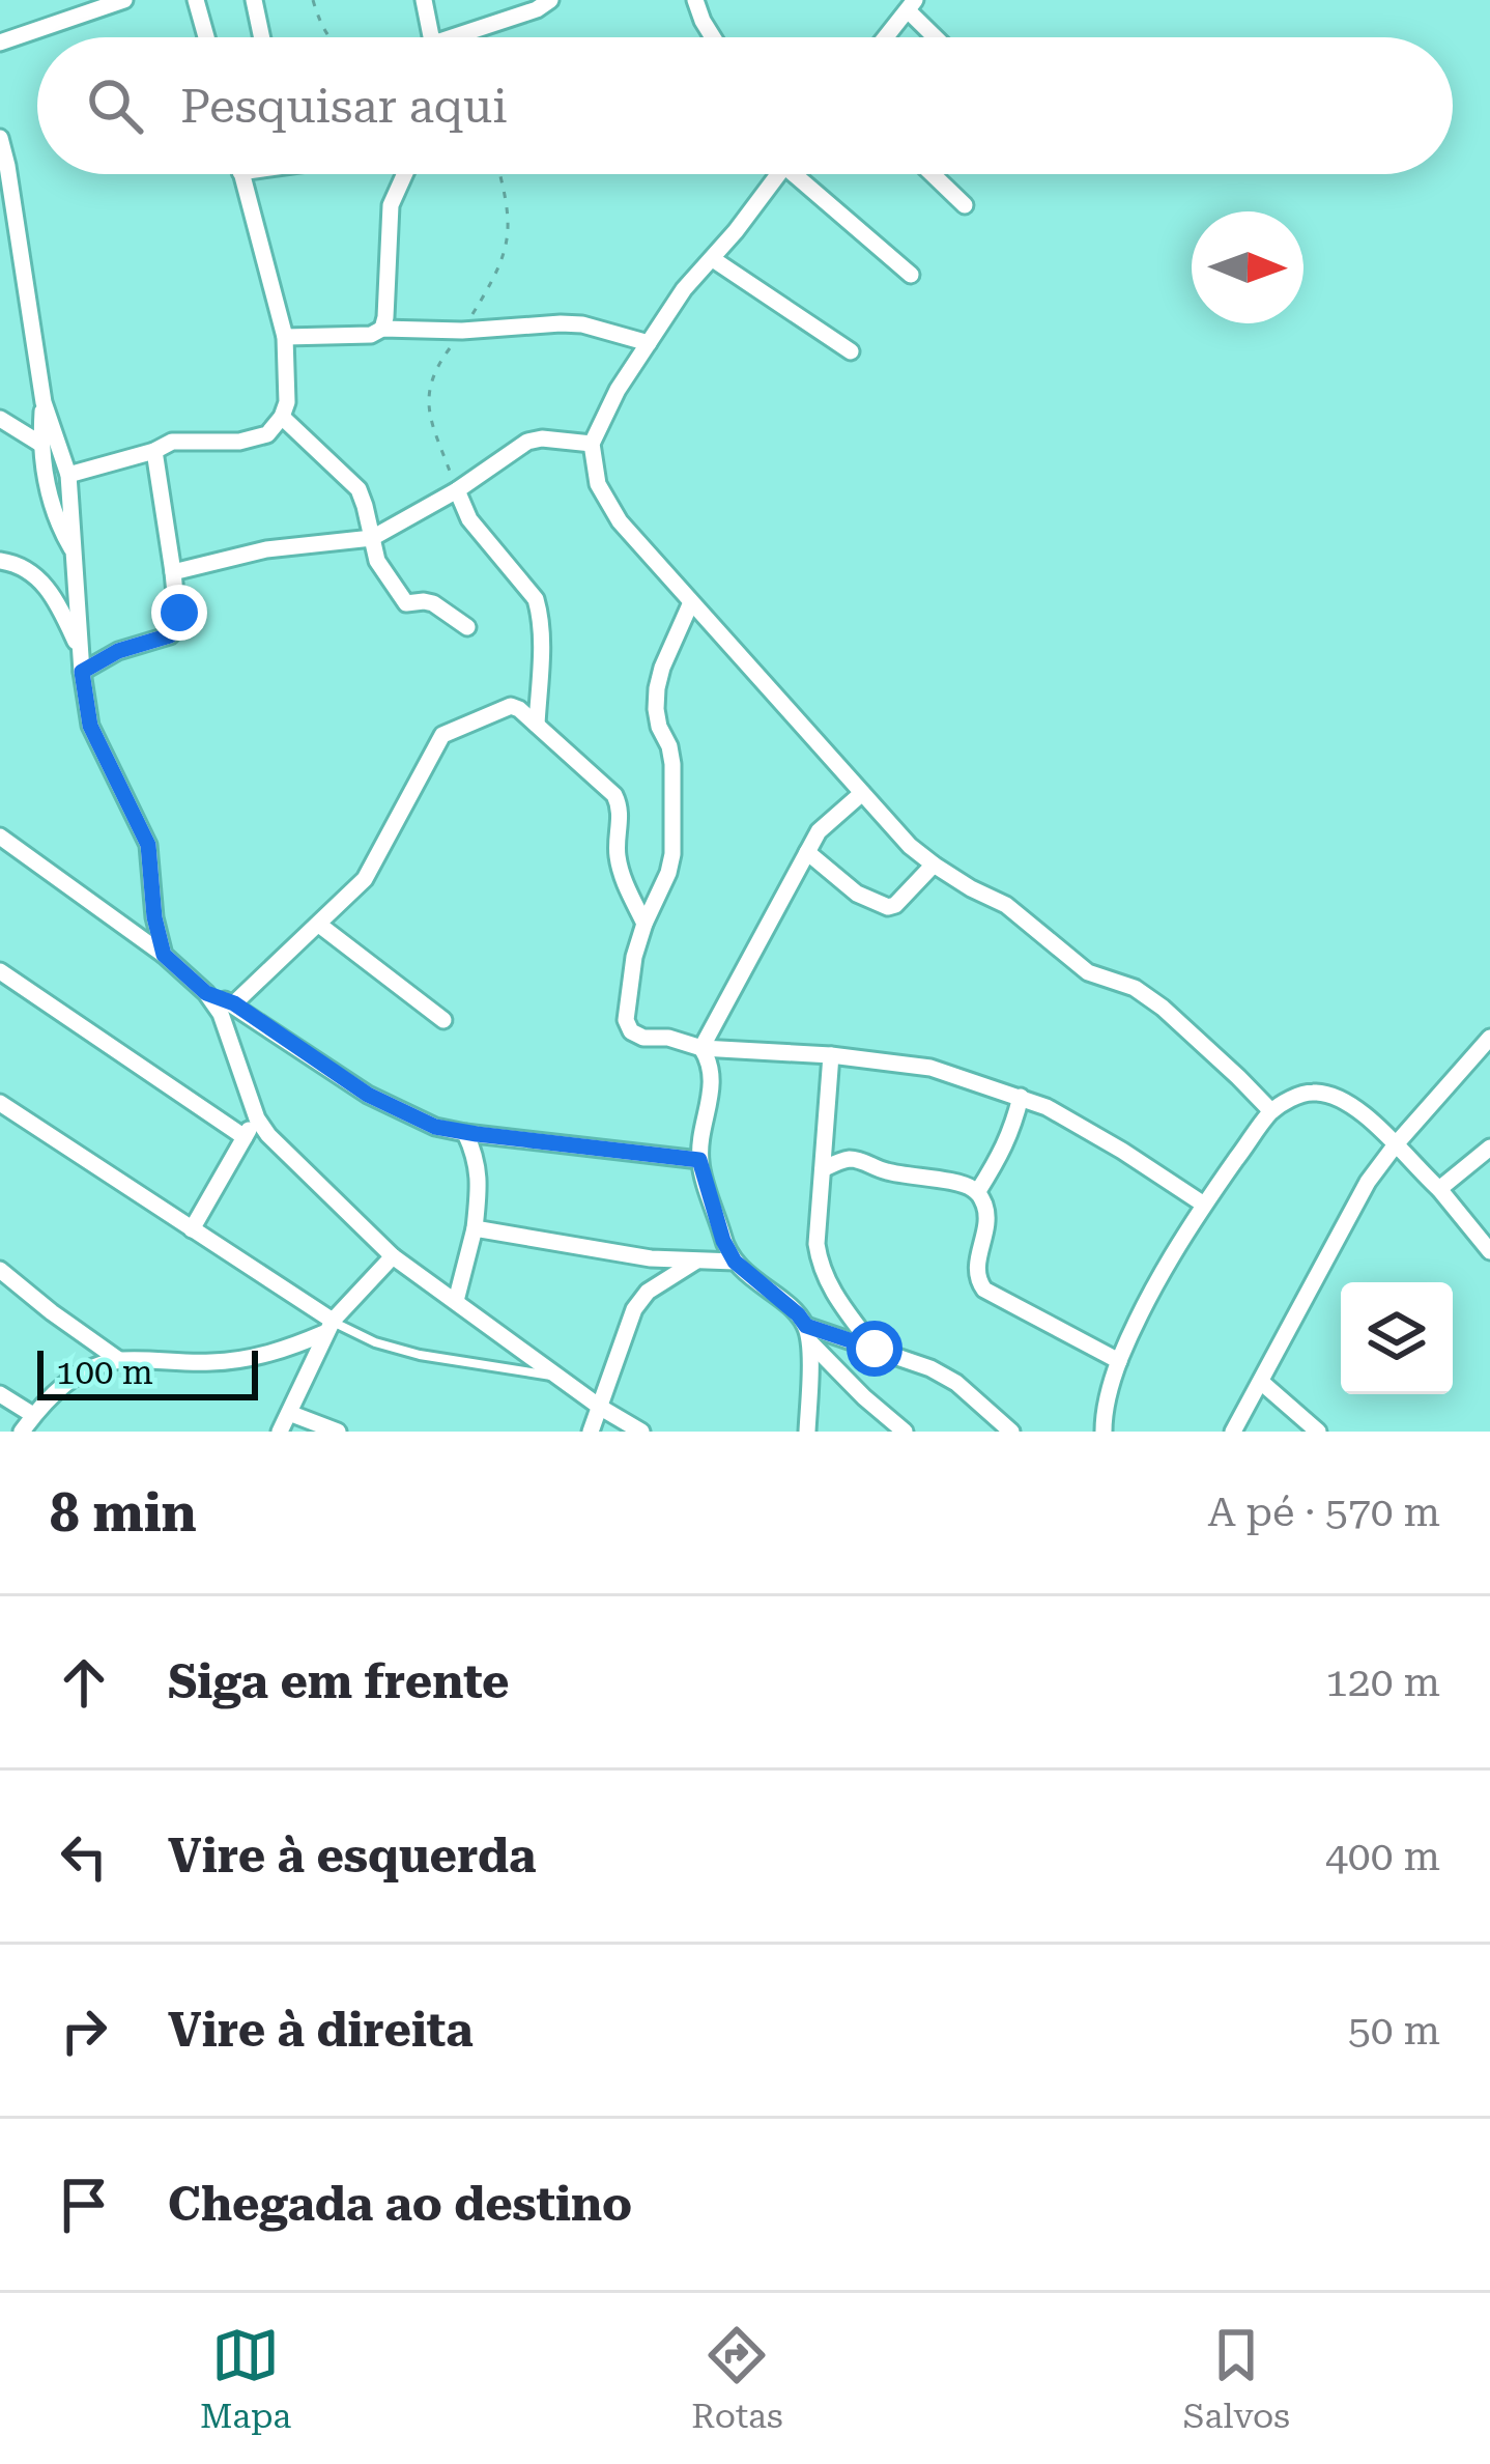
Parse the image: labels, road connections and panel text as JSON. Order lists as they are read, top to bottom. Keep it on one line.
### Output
{"scale_bar":"100 m","north":"right","page":{"search":"Pesquisar aqui","scale":"100 m","heading":["8 min","A pé · 570 m"],"list":[["Siga em frente","120 m"],["Vire à esquerda","400 m"],["Vire à direita","50 m"],"Chegada ao destino"],"nav":["Mapa","Rotas","Salvos"]}}
